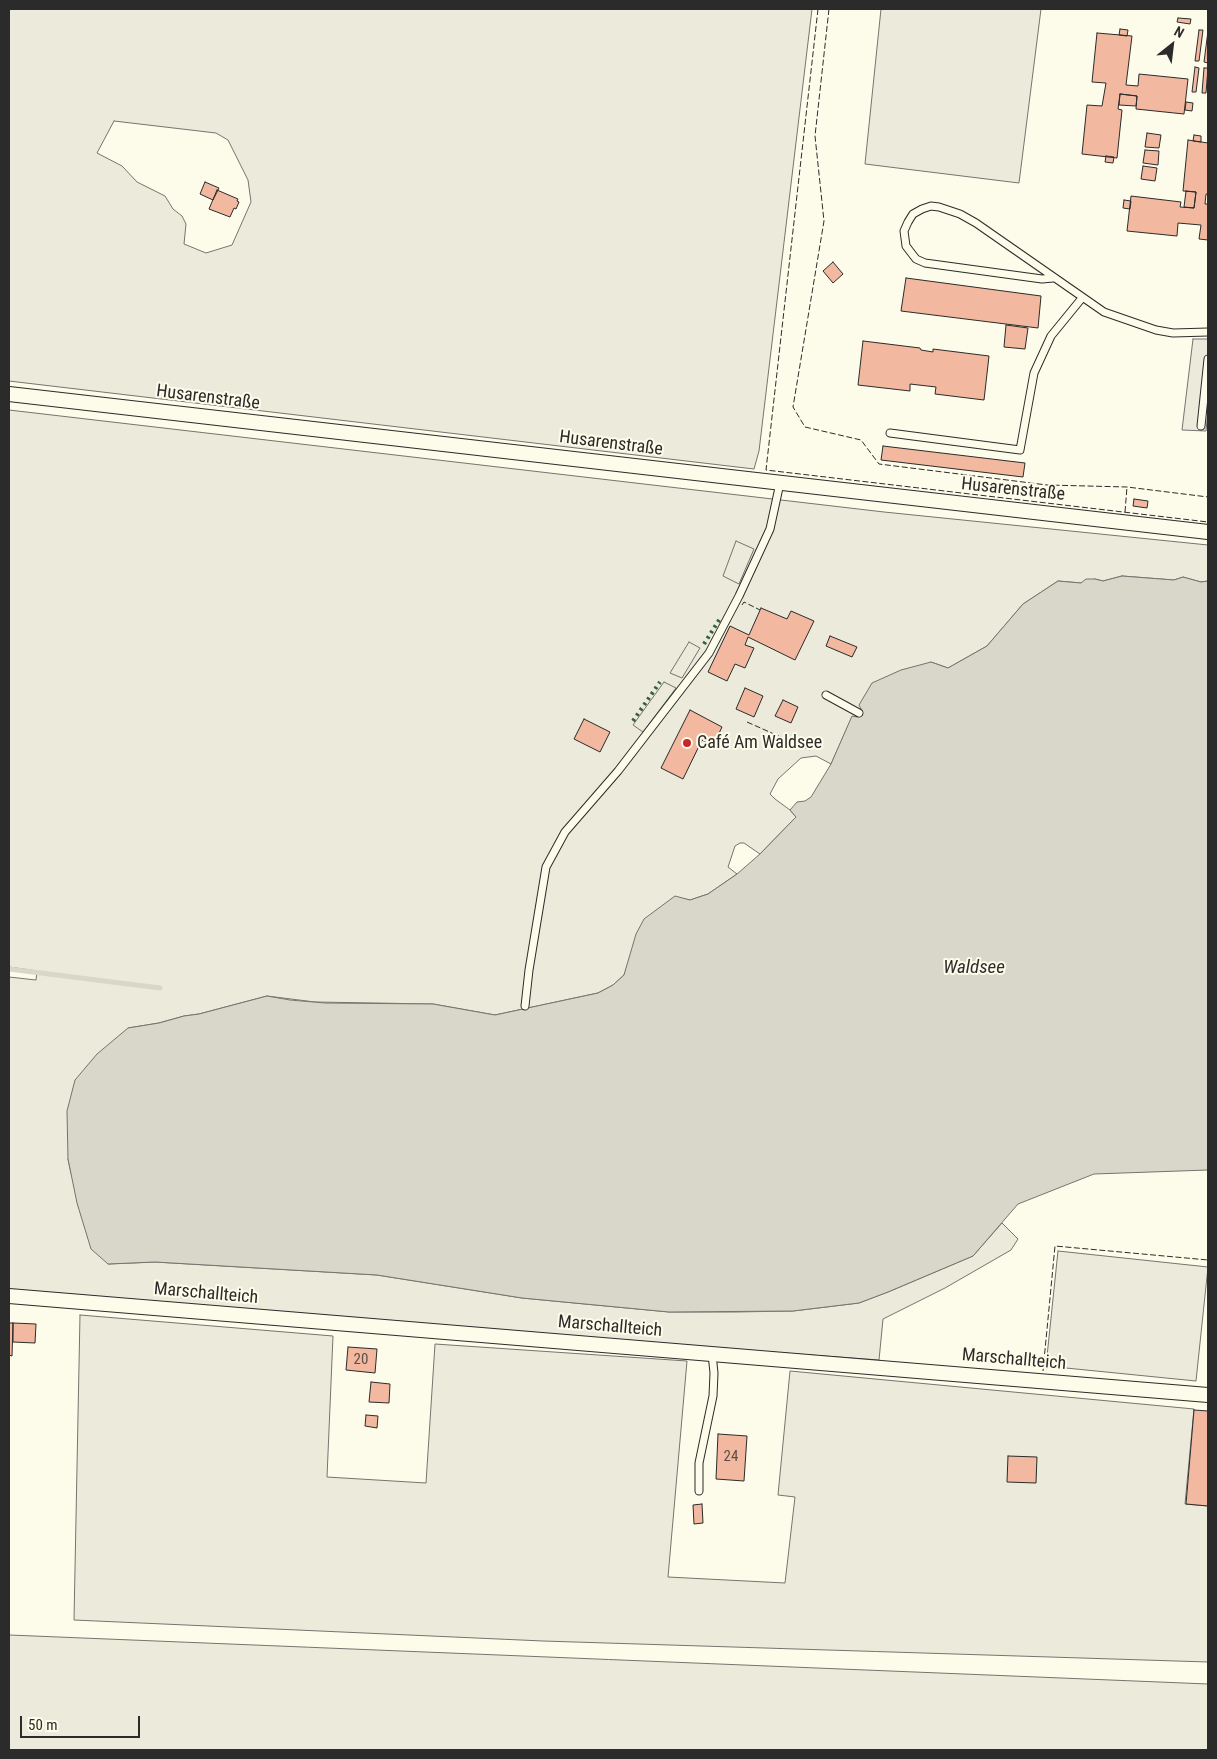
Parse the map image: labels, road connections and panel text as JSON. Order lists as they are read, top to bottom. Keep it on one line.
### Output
{"streets":{"street":["Husarenstraße","Marschallteich"]},"water":["Waldsee"],"places":["Café Am Waldsee"],"house_numbers":["20","24"],"scale_bar":"50 m","north":"top right"}
